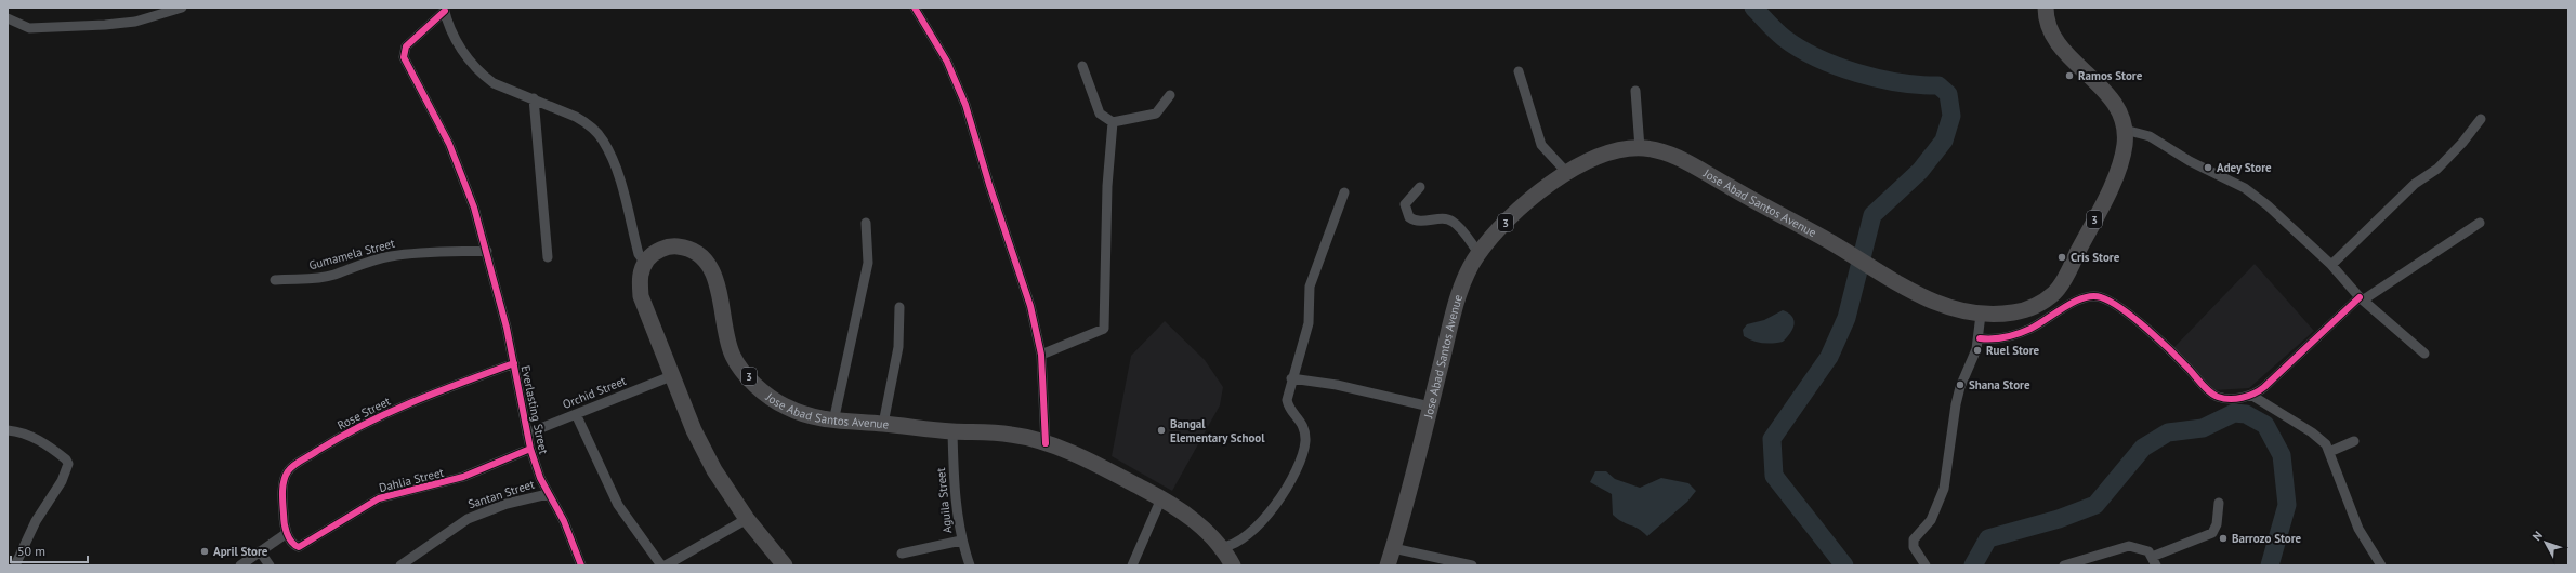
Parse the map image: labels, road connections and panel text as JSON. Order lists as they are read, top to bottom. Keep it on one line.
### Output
{"streets":{"highway":["Jose Abad Santos Avenue","3"],"street":["Gumamela Street","Orchid Street","Everlasting Street","Rose Street","Dahlia Street","Santan Street","Aguila Street"]},"crossings":[["Jose Abad Santos Avenue","Aguila Street"],["Gumamela Street","Everlasting Street"],["Orchid Street","Everlasting Street"],["Everlasting Street","Rose Street"],["Everlasting Street","Dahlia Street"],["Everlasting Street","Santan Street"],["Rose Street","Dahlia Street"]],"places":["Ramos Store","Adey Store","Cris Store","Ruel Store","Shana Store","Bangal Elementary School","Barrozo Store","April Store"],"scale_bar":"50 m","north":"top left"}
